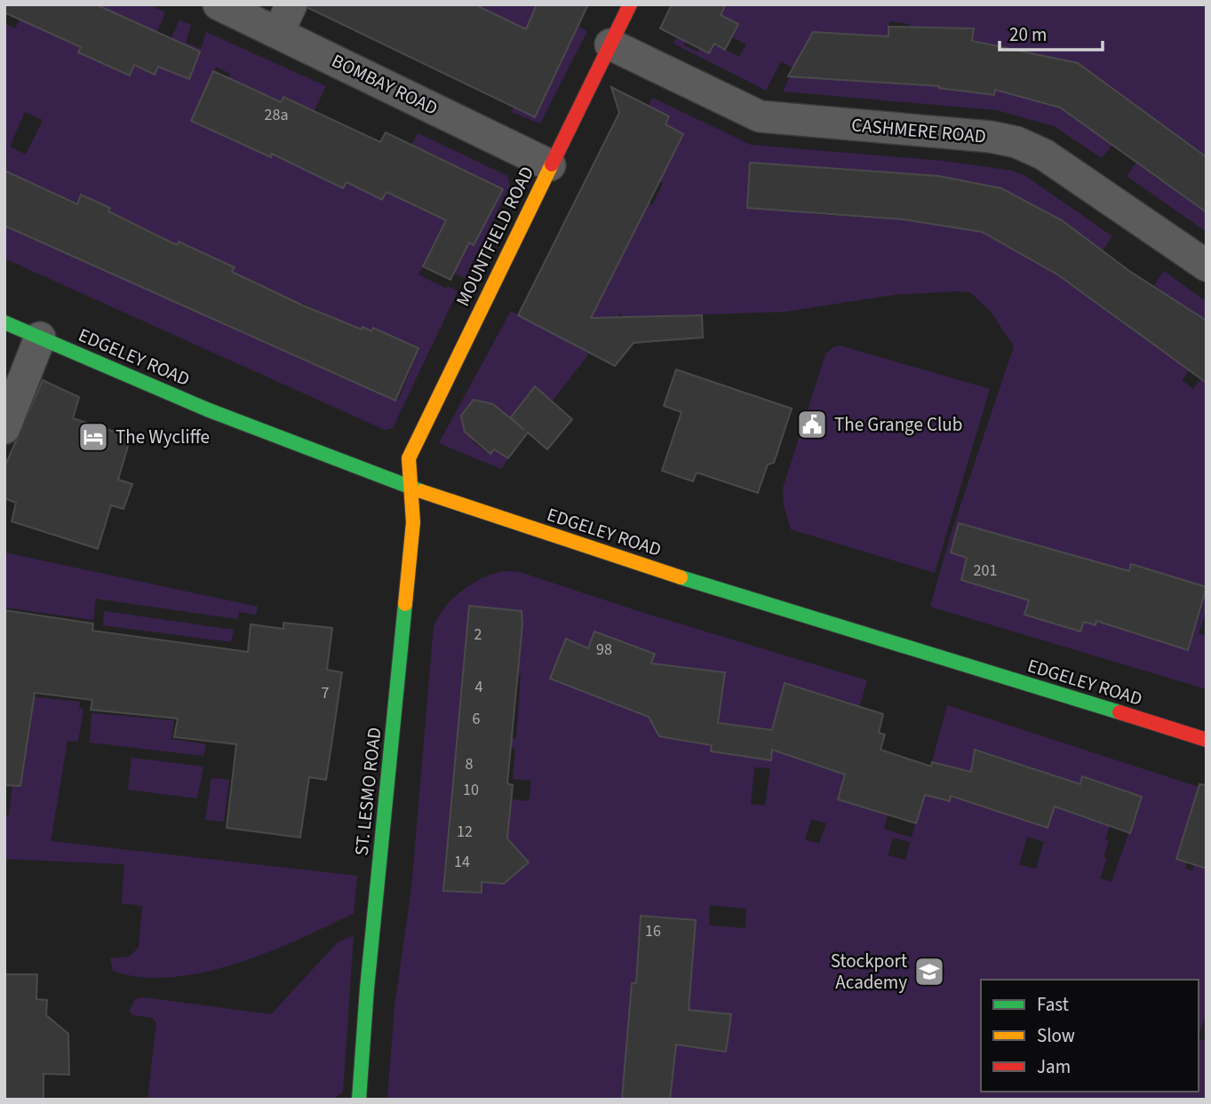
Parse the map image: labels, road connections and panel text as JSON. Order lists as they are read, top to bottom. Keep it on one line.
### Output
{"streets":{"main road":["MOUNTFIELD ROAD","EDGELEY ROAD","ST. LESMO ROAD"],"street":["BOMBAY ROAD","CASHMERE ROAD"]},"crossings":[["BOMBAY ROAD","MOUNTFIELD ROAD"],["CASHMERE ROAD","MOUNTFIELD ROAD"],["MOUNTFIELD ROAD","EDGELEY ROAD"],["MOUNTFIELD ROAD","ST. LESMO ROAD"],["EDGELEY ROAD","ST. LESMO ROAD"]],"places":{"public building":["The Grange Club"],"hotel":["The Wycliffe"],"school or university":["Stockport Academy"]},"house_numbers":["28a","201","2","98","4","7","6","8","10","12","14","16"],"legend":["Fast","Slow","Jam"],"scale_bar":"20 m"}
